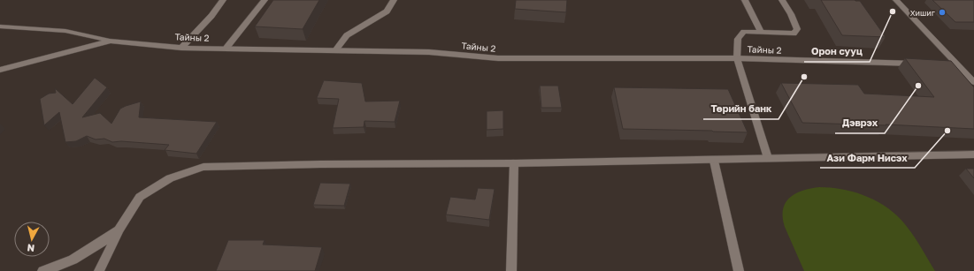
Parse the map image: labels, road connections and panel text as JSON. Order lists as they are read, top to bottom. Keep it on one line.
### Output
{"streets":{"street":["Тайны 2"]},"places":["Орон сууц","Хишиг","Төрийн банк","Дэврэх","Ази Фарм Нисэх"],"north":"bottom"}
